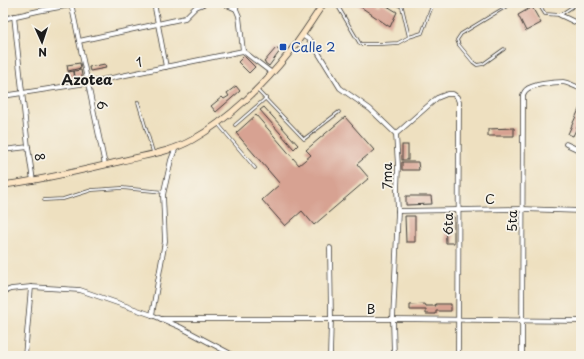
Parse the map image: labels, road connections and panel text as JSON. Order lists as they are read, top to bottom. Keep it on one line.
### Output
{"streets":{"street":["1","6","8","7ma","C","5ta","6ta","B"]},"crossings":[["1","6"],["1","8"],["7ma","C"],["7ma","6ta"],["7ma","B"],["C","5ta"],["C","6ta"],["5ta","B"],["6ta","B"]],"districts":["Azotea"],"places":{"transit":["Calle 2"]},"north":"bottom"}
